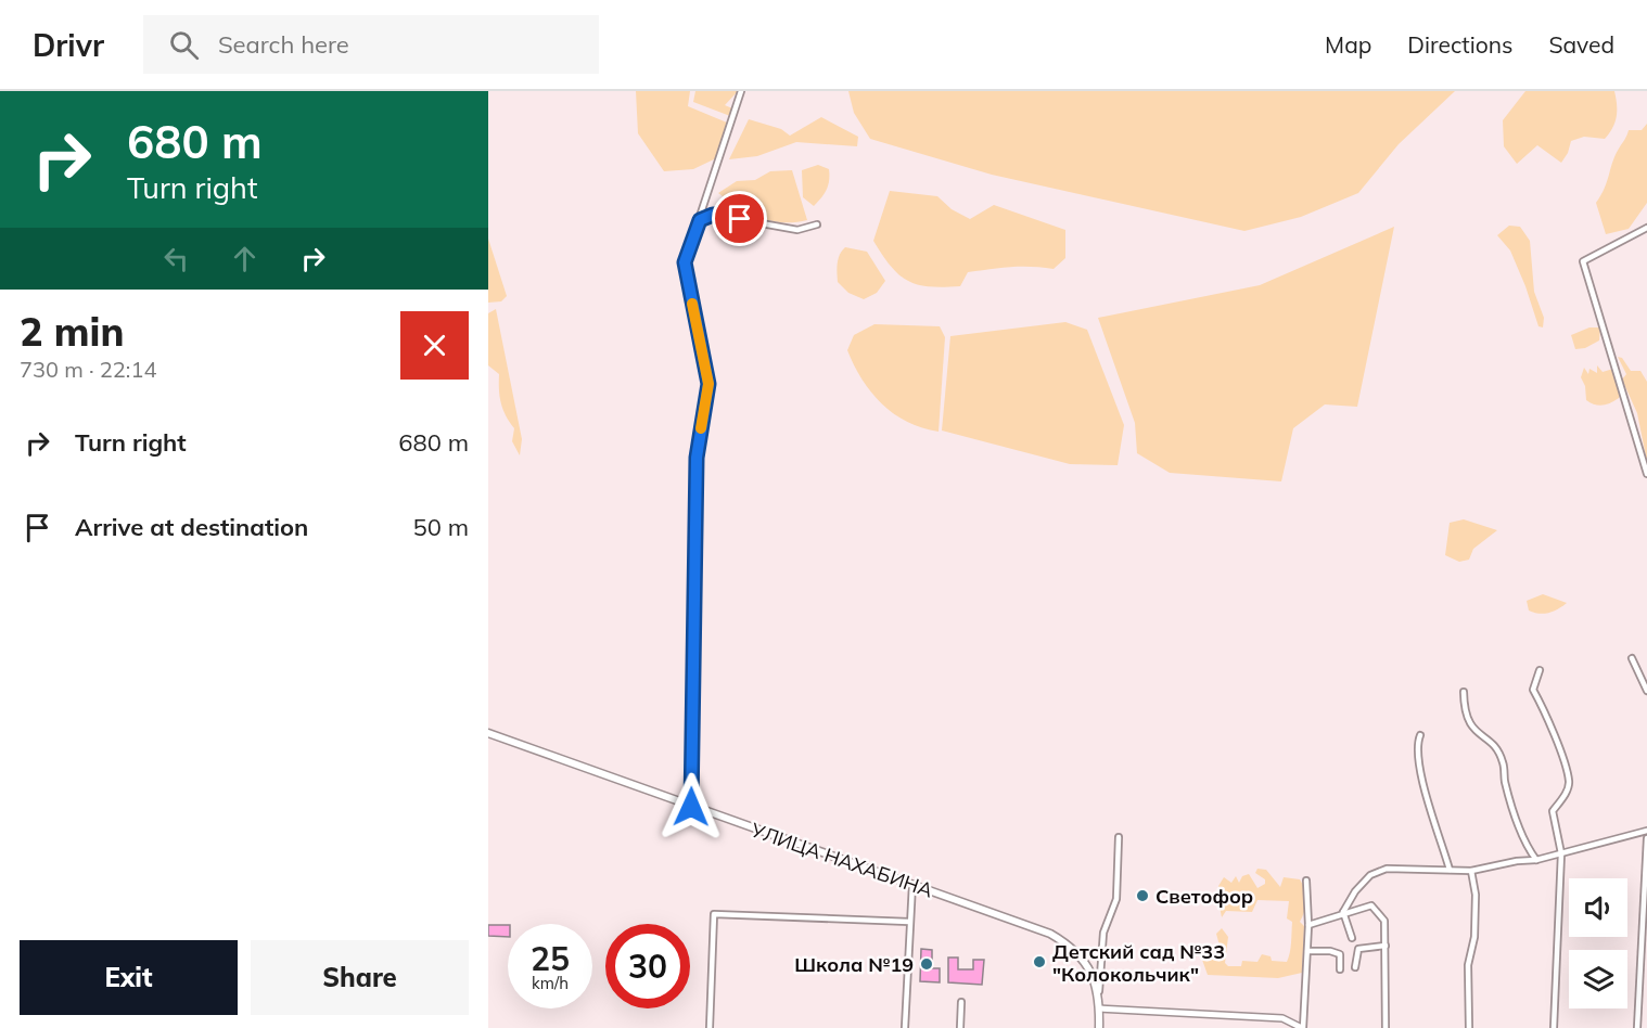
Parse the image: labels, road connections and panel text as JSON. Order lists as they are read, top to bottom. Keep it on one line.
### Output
{"streets":{"main road":["УЛИЦА НАХАБИНА"]},"places":["Светофор","Детский сад №33 \"Колокольчик\"","Школа №19"],"page":{"header":"Drivr","search":"Search here","nav":["Map","Directions","Saved"],"turn":["680 m","Turn right"],"heading":["2 min","730 m · 22:14"],"list":[{"name":"Turn right","value":"680 m"},{"name":"Arrive at destination","value":"50 m"}],"speed":"25 km/h","limit":"30","buttons":["Exit","Share"]}}
